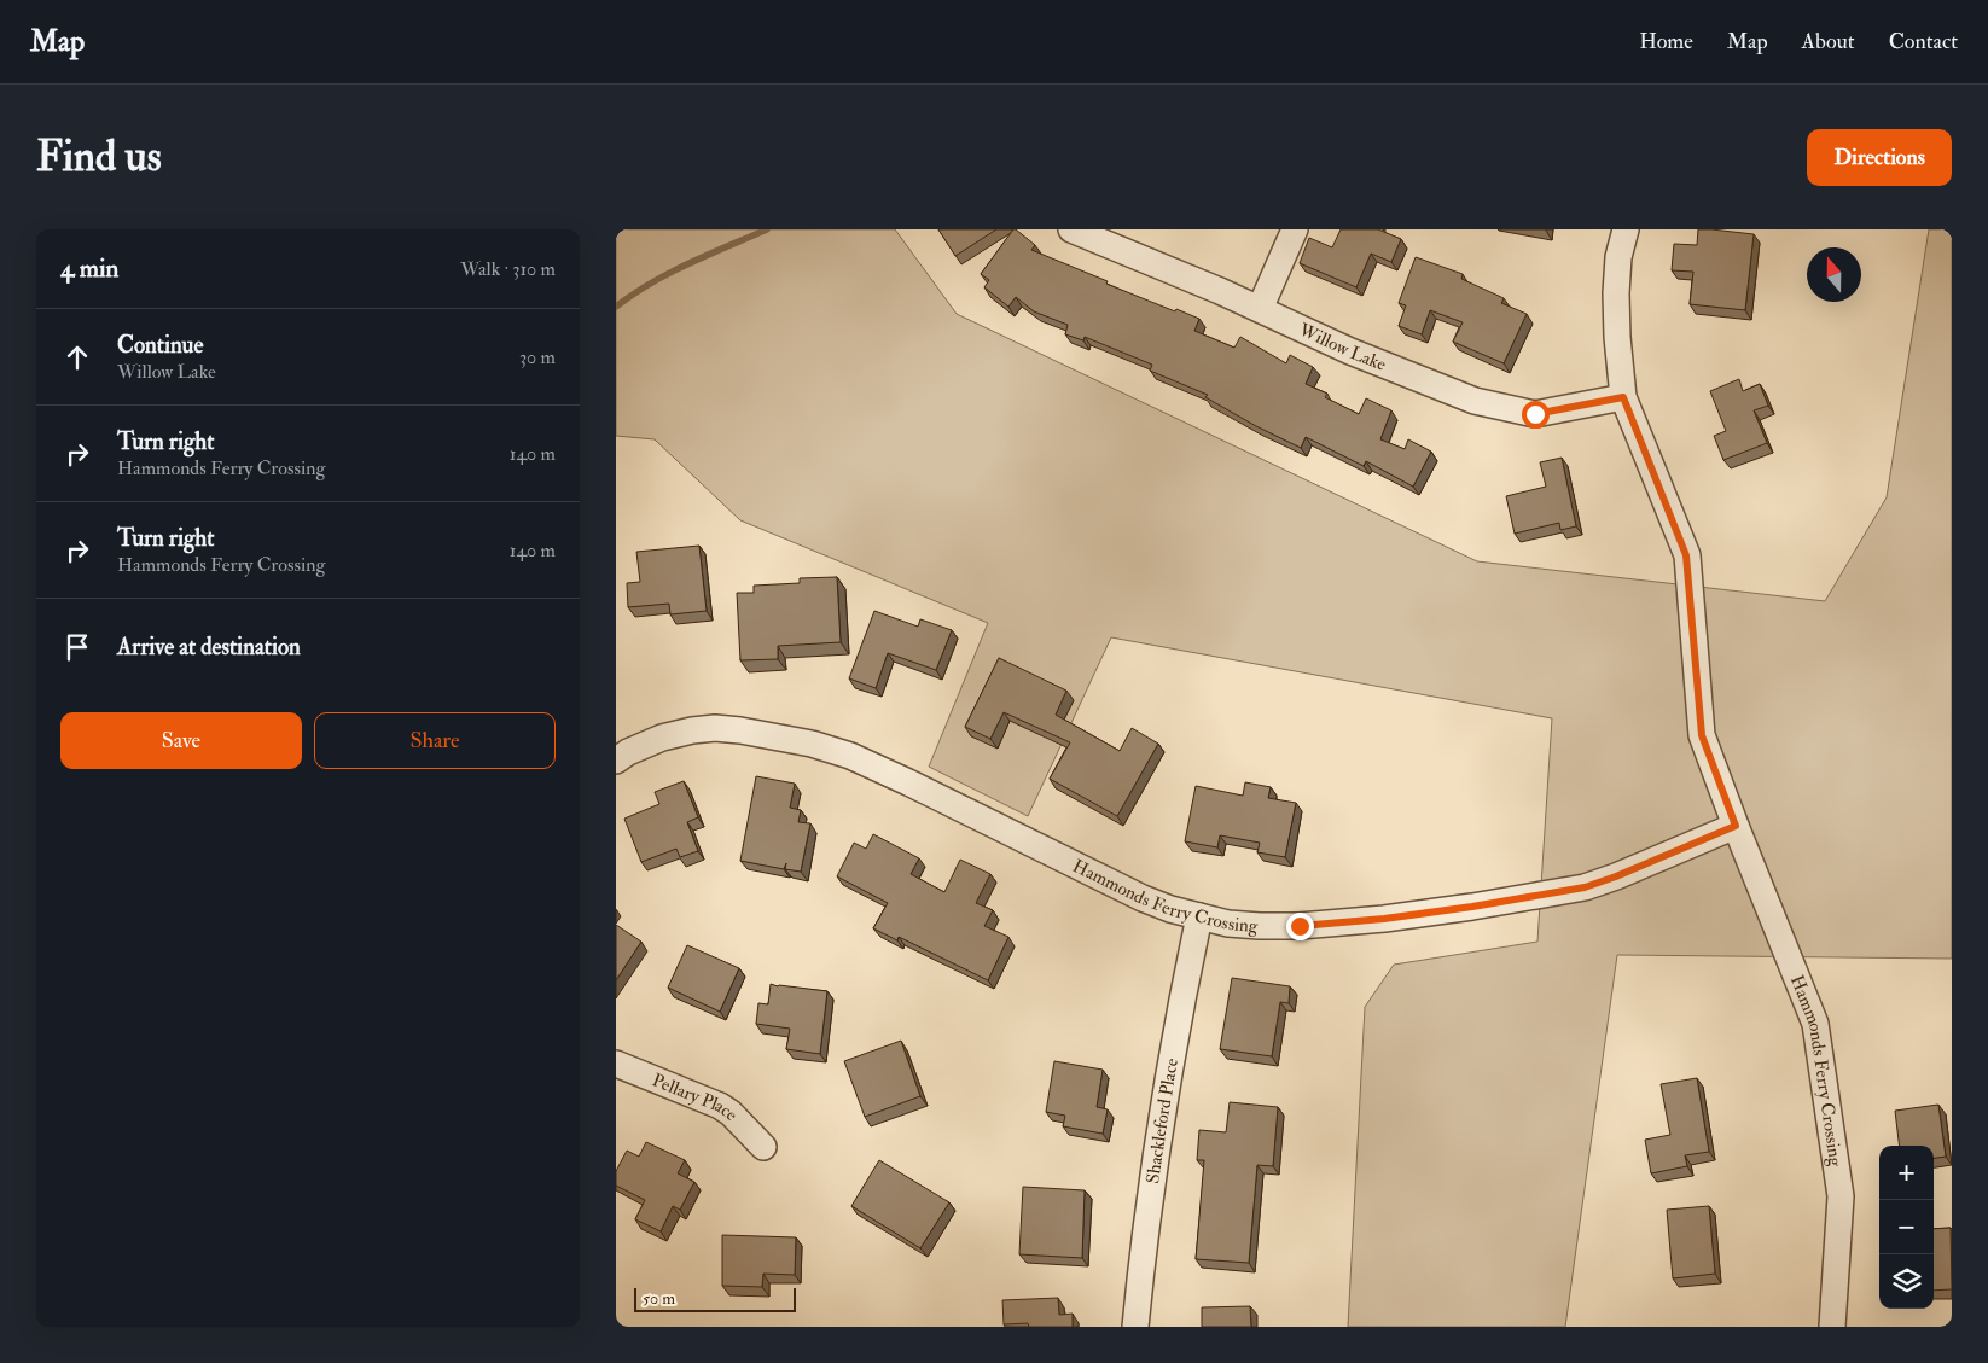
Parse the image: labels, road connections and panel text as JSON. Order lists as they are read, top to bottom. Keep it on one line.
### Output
{"streets":{"street":["Willow Lake","Hammonds Ferry Crossing","Pellary Place","Shackleford Place"]},"crossings":[["Willow Lake","Hammonds Ferry Crossing"],["Hammonds Ferry Crossing","Shackleford Place"]],"scale_bar":"50 m","north":"top","page":{"header":"Map","nav":["Home","Map","About","Contact"],"buttons":["Directions",["Save","Share"]],"title":"Find us","heading":["4 min","Walk · 310 m"],"list":[["Continue","Willow Lake","30 m"],["Turn right","Hammonds Ferry Crossing","140 m"],["Turn right","Hammonds Ferry Crossing","140 m"],"Arrive at destination"],"map_buttons":["+","−"],"scale":"50 m"}}
